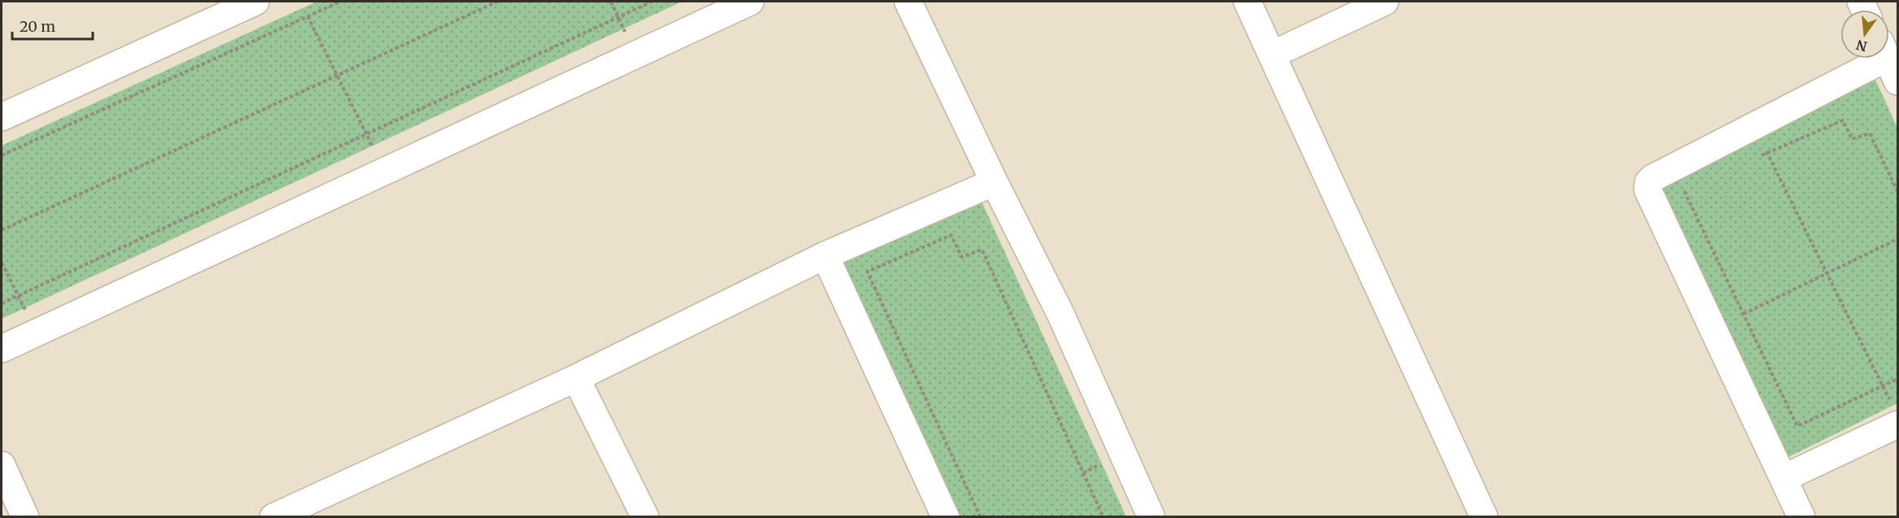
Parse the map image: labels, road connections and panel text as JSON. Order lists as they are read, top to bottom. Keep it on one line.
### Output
{"scale_bar":"20 m","north":"bottom"}
